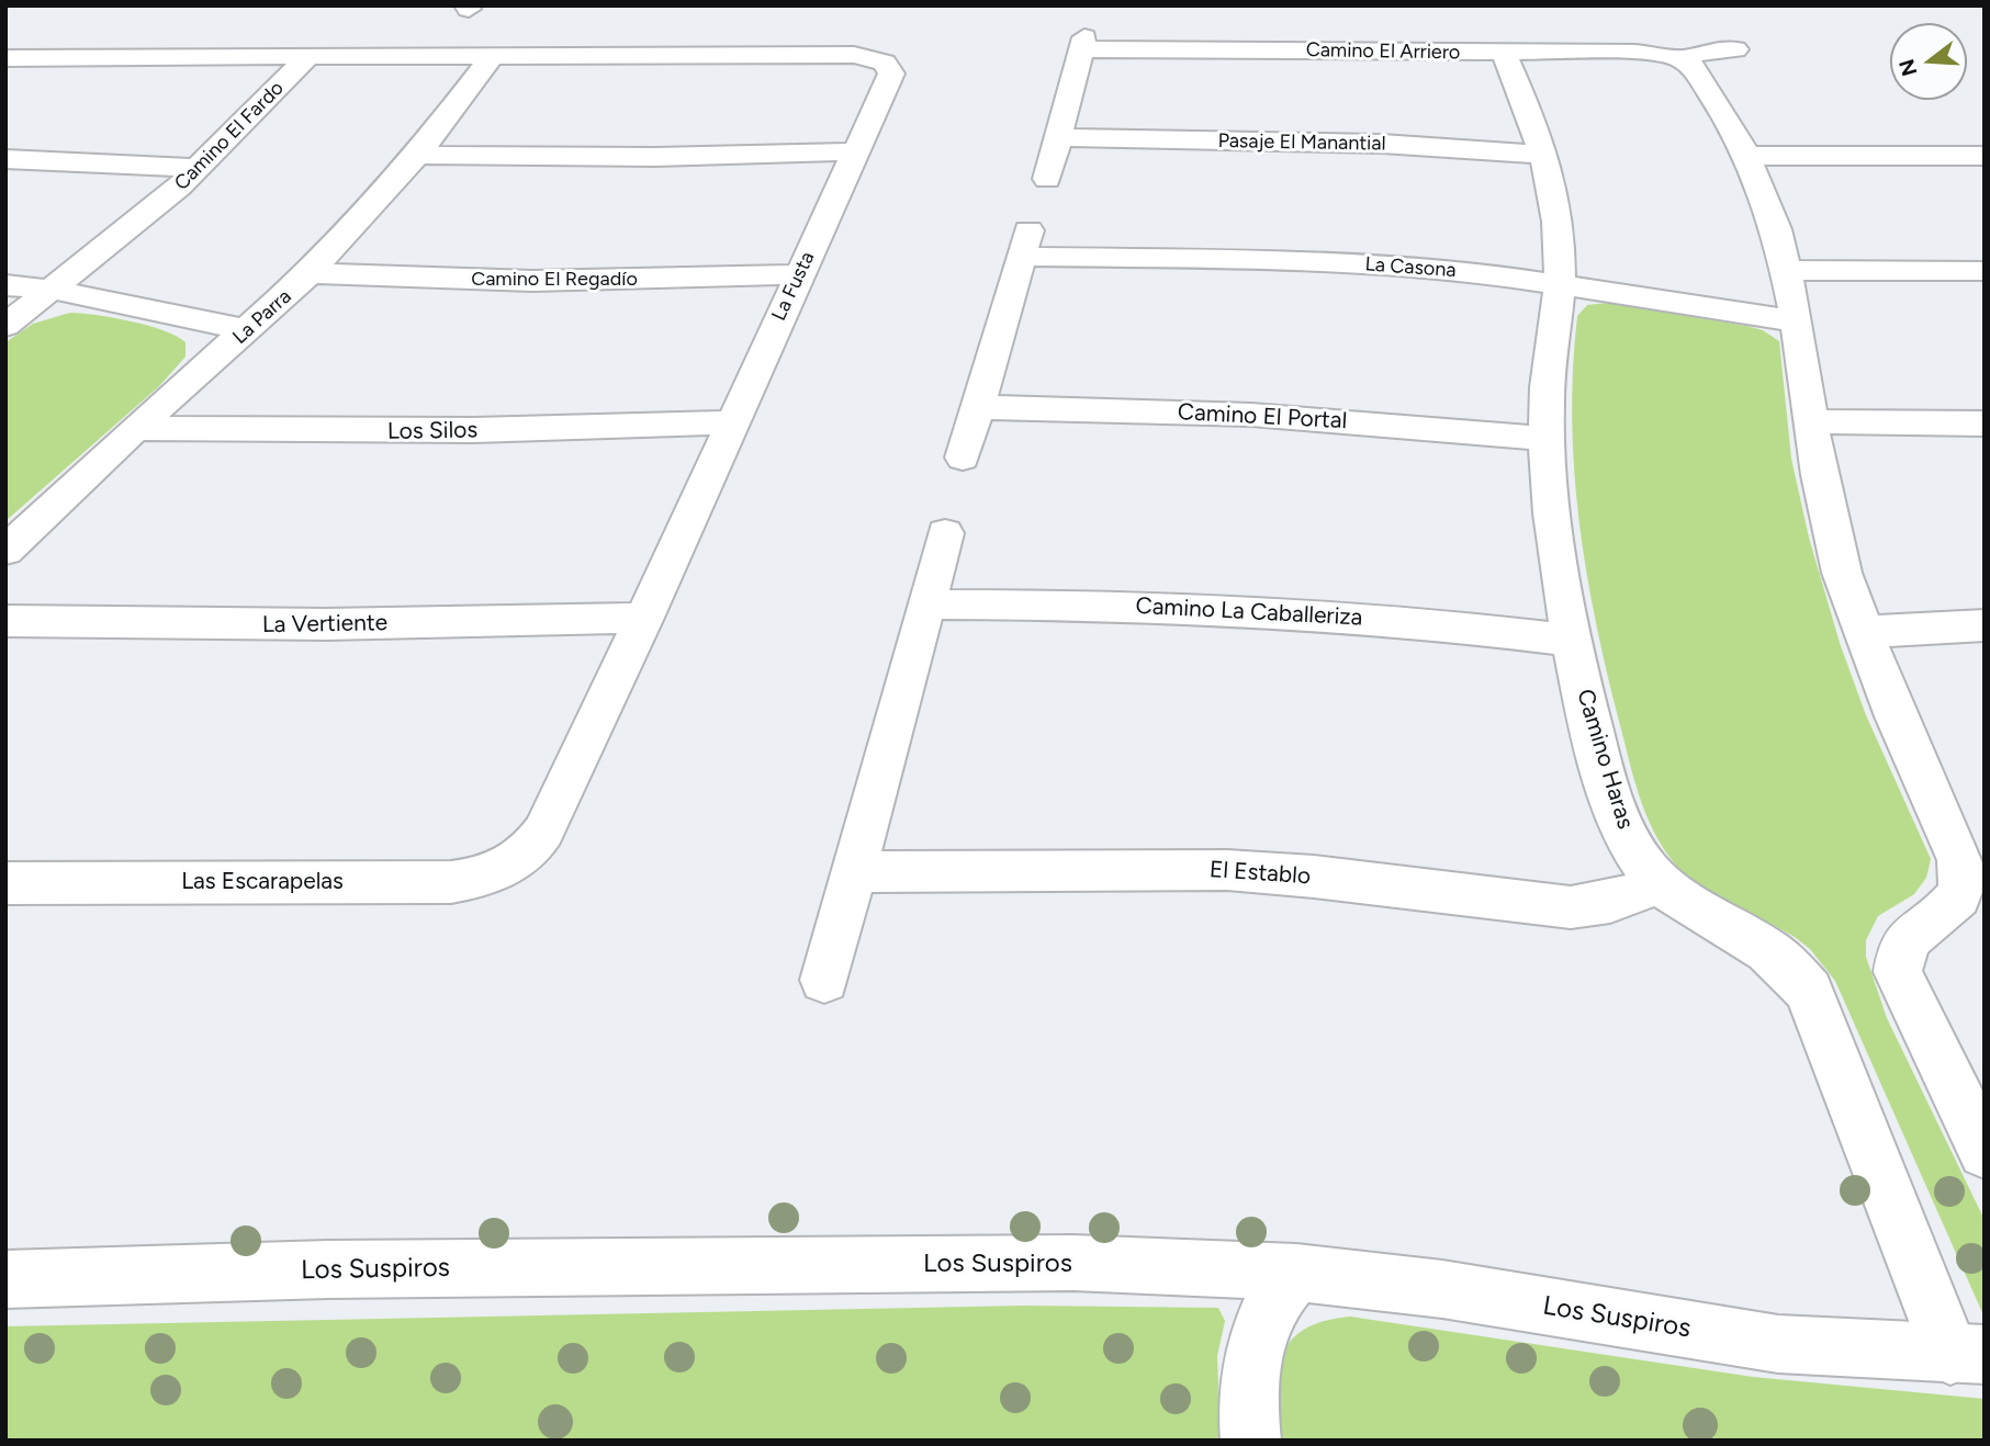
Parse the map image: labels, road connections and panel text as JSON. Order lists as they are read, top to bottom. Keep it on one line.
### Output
{"streets":{"street":["Camino El Arriero","Camino El Fardo","Pasaje El Manantial","La Casona","Camino El Regadío","La Fusta","La Parra","Camino El Portal","Los Silos","Camino La Caballeriza","La Vertiente","Camino Haras","El Establo","Las Escarapelas","Los Suspiros"]},"crossings":[["Camino El Arriero","Pasaje El Manantial"],["Camino El Arriero","Camino Haras"],["Pasaje El Manantial","Camino Haras"],["La Casona","Camino El Portal"],["La Casona","Camino Haras"],["Camino El Regadío","La Fusta"],["Camino El Regadío","La Parra"],["La Fusta","La Parra"],["La Fusta","Los Silos"],["La Fusta","La Vertiente"],["La Fusta","Las Escarapelas"],["La Parra","Los Silos"],["Camino El Portal","Camino Haras"],["Camino La Caballeriza","Camino Haras"],["Camino Haras","El Establo"],["Camino Haras","Los Suspiros"]],"north":"left"}
